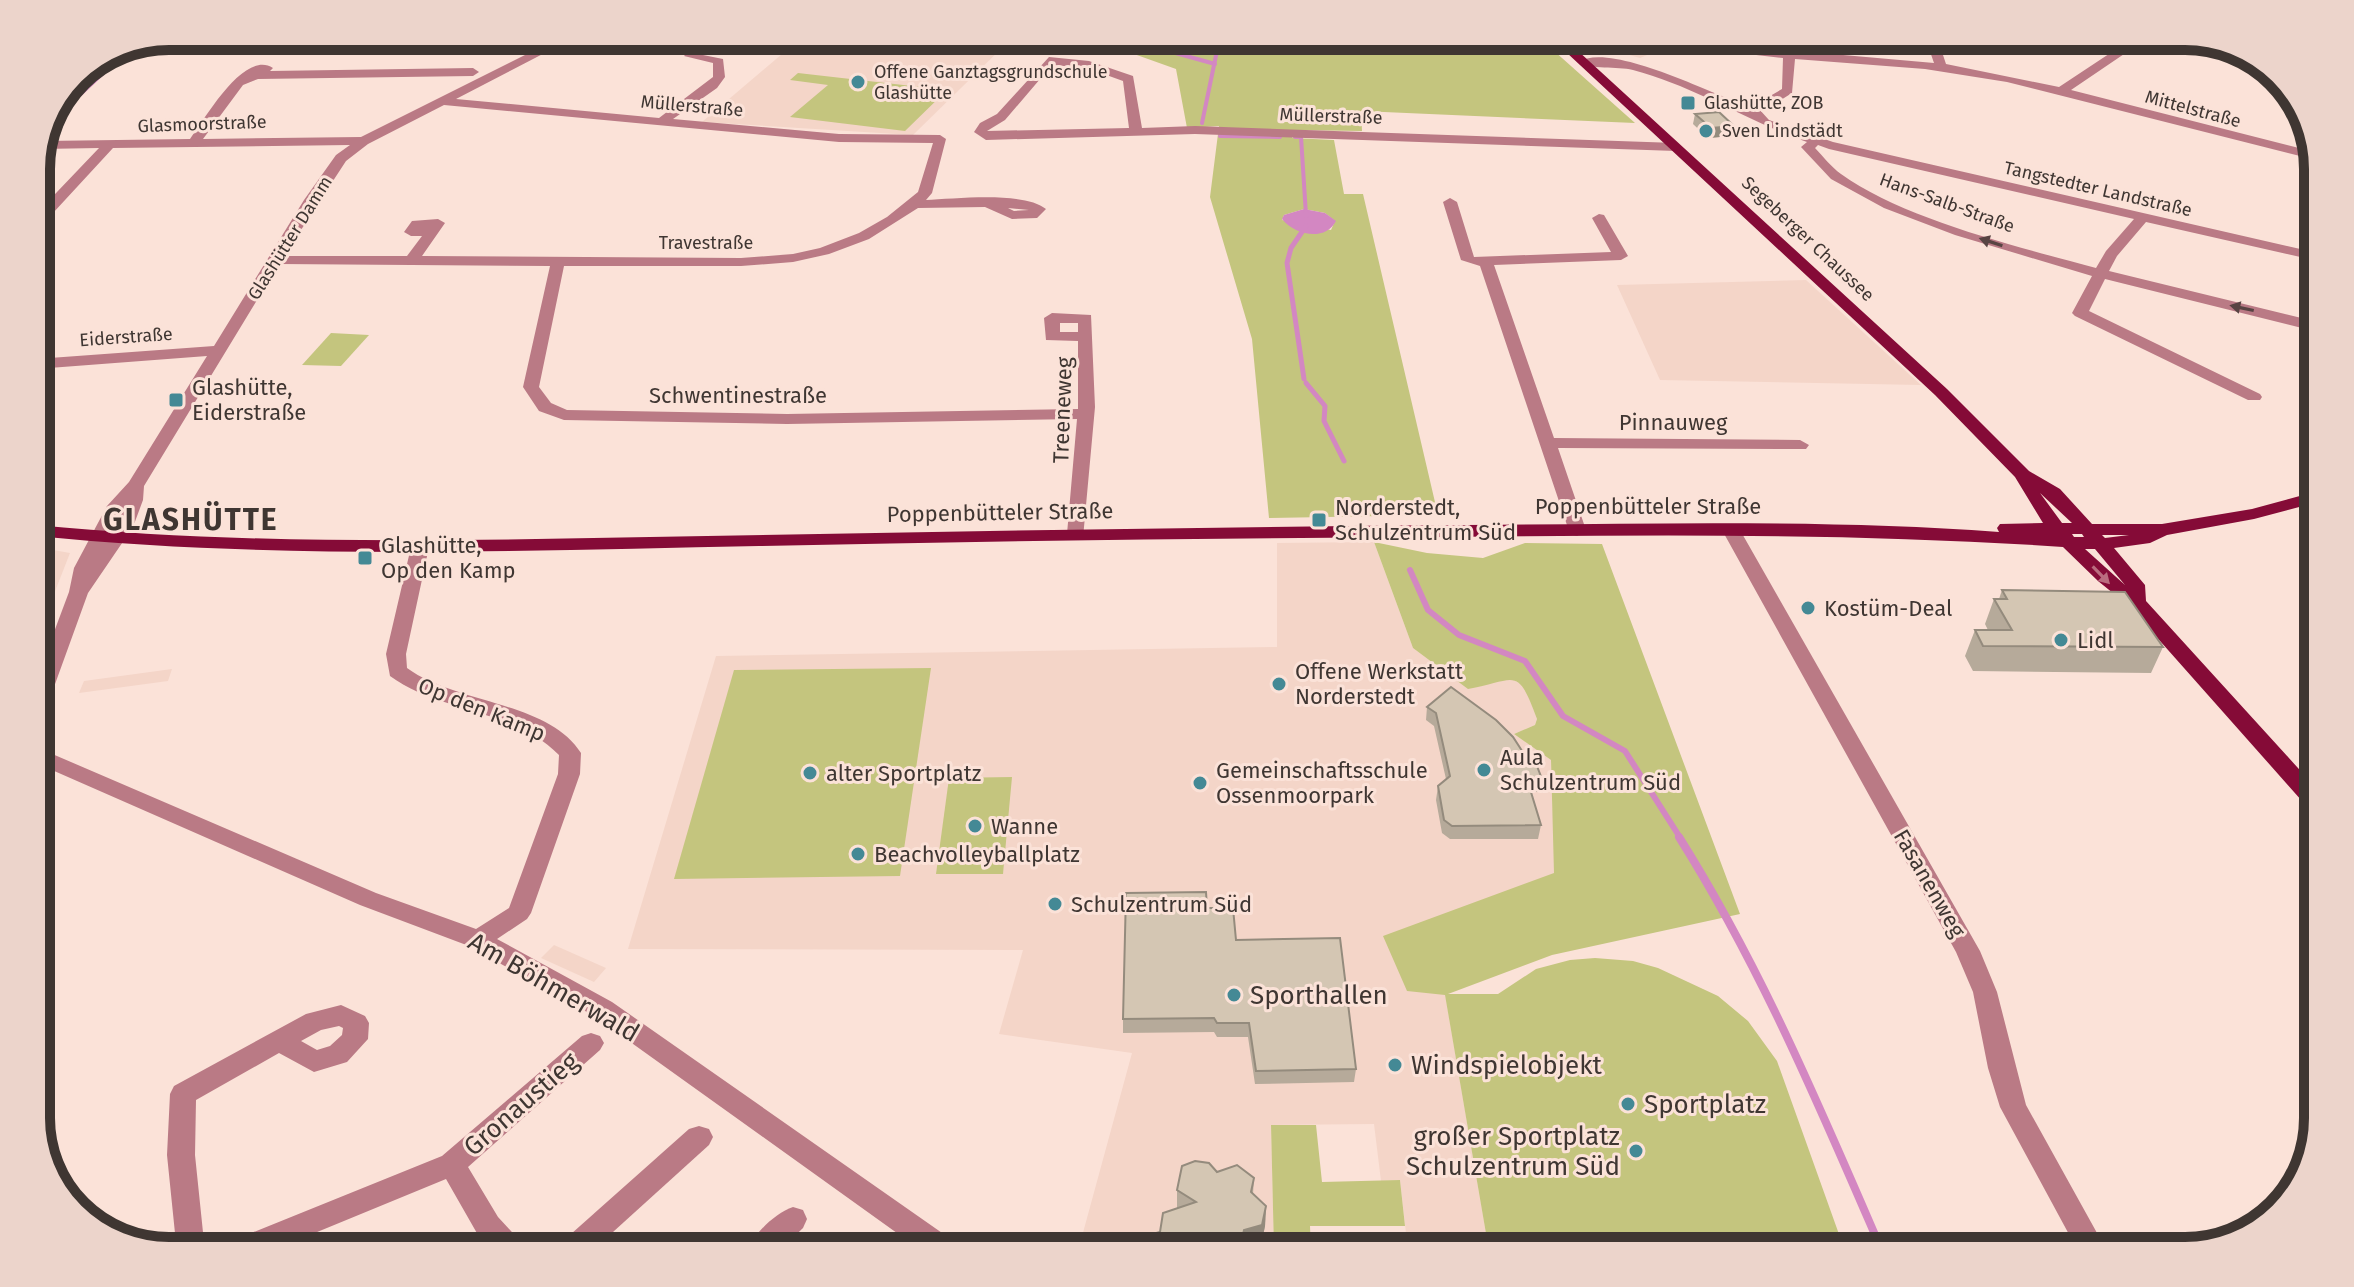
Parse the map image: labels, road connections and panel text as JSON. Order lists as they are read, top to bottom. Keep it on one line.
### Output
{"streets":{"main road":["Segeberger Chaussee","Poppenbütteler Straße"],"street":["Müllerstraße","Mittelstraße","Glasmoorstraße","Tangstedter Landstraße","Hans-Salb-Straße","Glashütter Damm","Travestraße","Eiderstraße","Schwentinestraße","Treeneweg","Pinnauweg","Op den Kamp","Fasanenweg","Am Böhmerwald","Gronaustieg"]},"crossings":[["Müllerstraße","Glashütter Damm"],["Müllerstraße","Segeberger Chaussee"],["Müllerstraße","Travestraße"],["Glasmoorstraße","Glashütter Damm"],["Tangstedter Landstraße","Hans-Salb-Straße"],["Tangstedter Landstraße","Segeberger Chaussee"],["Glashütter Damm","Travestraße"],["Glashütter Damm","Eiderstraße"],["Glashütter Damm","Poppenbütteler Straße"],["Segeberger Chaussee","Poppenbütteler Straße"],["Travestraße","Schwentinestraße"],["Schwentinestraße","Treeneweg"],["Treeneweg","Poppenbütteler Straße"],["Poppenbütteler Straße","Op den Kamp"],["Poppenbütteler Straße","Fasanenweg"],["Op den Kamp","Am Böhmerwald"]],"one_way":["Hans-Salb-Straße"],"districts":["GLASHÜTTE"],"places":{"other":["Offene Ganztagsgrundschule Glashütte","Sven Lindstädt","Kostüm-Deal","Lidl","Offene Werkstatt Norderstedt","Aula Schulzentrum Süd","alter Sportplatz","Gemeinschaftsschule Ossenmoorpark","Wanne","Beachvolleyballplatz","Schulzentrum Süd","Sporthallen","Windspielobjekt","Sportplatz","großer Sportplatz Schulzentrum Süd"],"transit":["Glashütte, ZOB","Glashütte, Eiderstraße","Norderstedt, Schulzentrum Süd","Glashütte, Op den Kamp"]}}
